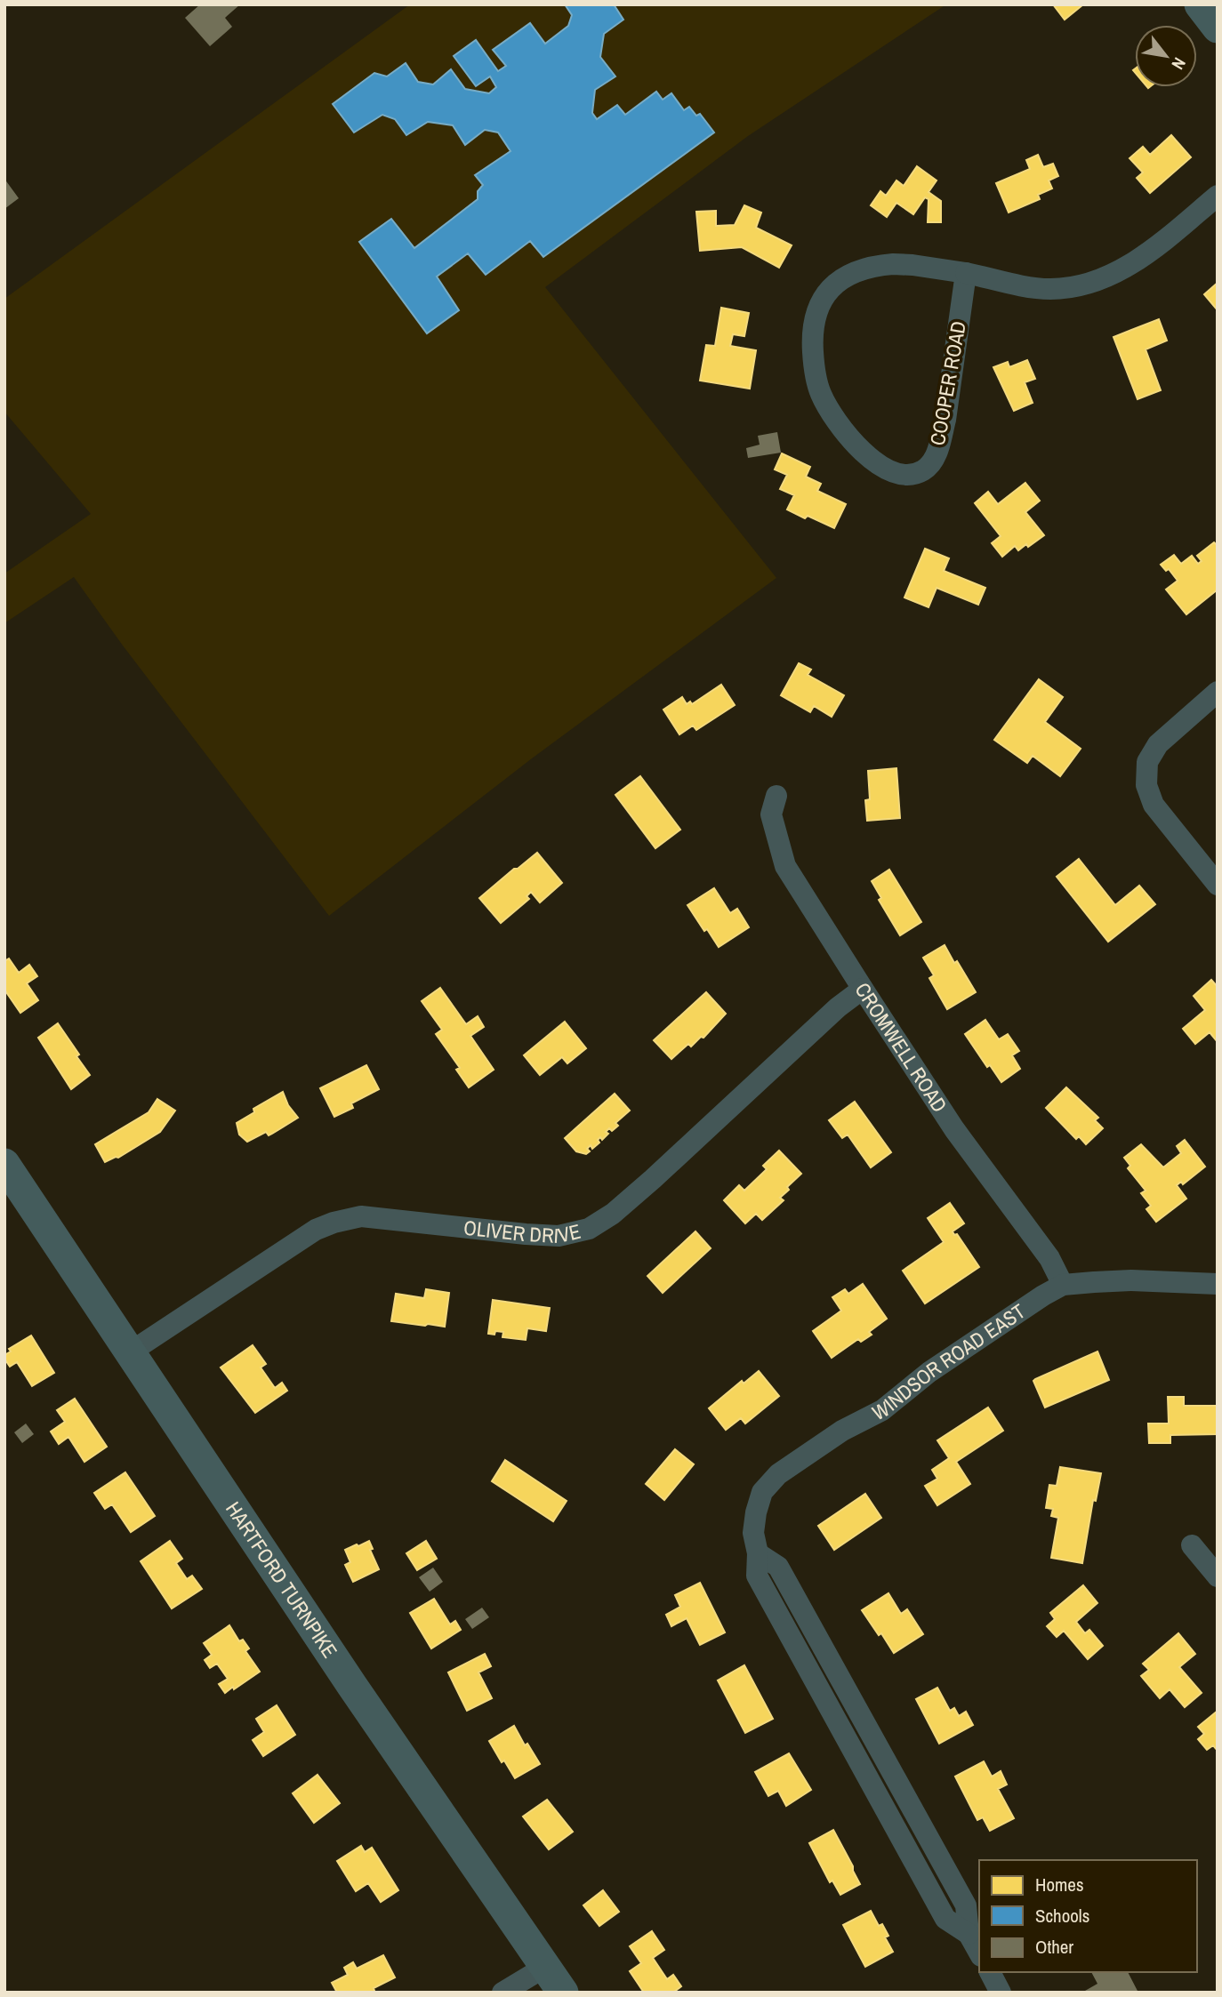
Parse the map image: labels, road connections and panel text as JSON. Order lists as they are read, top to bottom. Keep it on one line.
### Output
{"streets":{"main road":["HARTFORD TURNPIKE"],"street":["COOPER ROAD","CROMWELL ROAD","OLIVER DRIVE","WINDSOR ROAD EAST"]},"crossings":[["CROMWELL ROAD","OLIVER DRIVE"],["CROMWELL ROAD","WINDSOR ROAD EAST"],["OLIVER DRIVE","HARTFORD TURNPIKE"]],"legend":["Homes","Schools","Other"],"north":"bottom right"}
